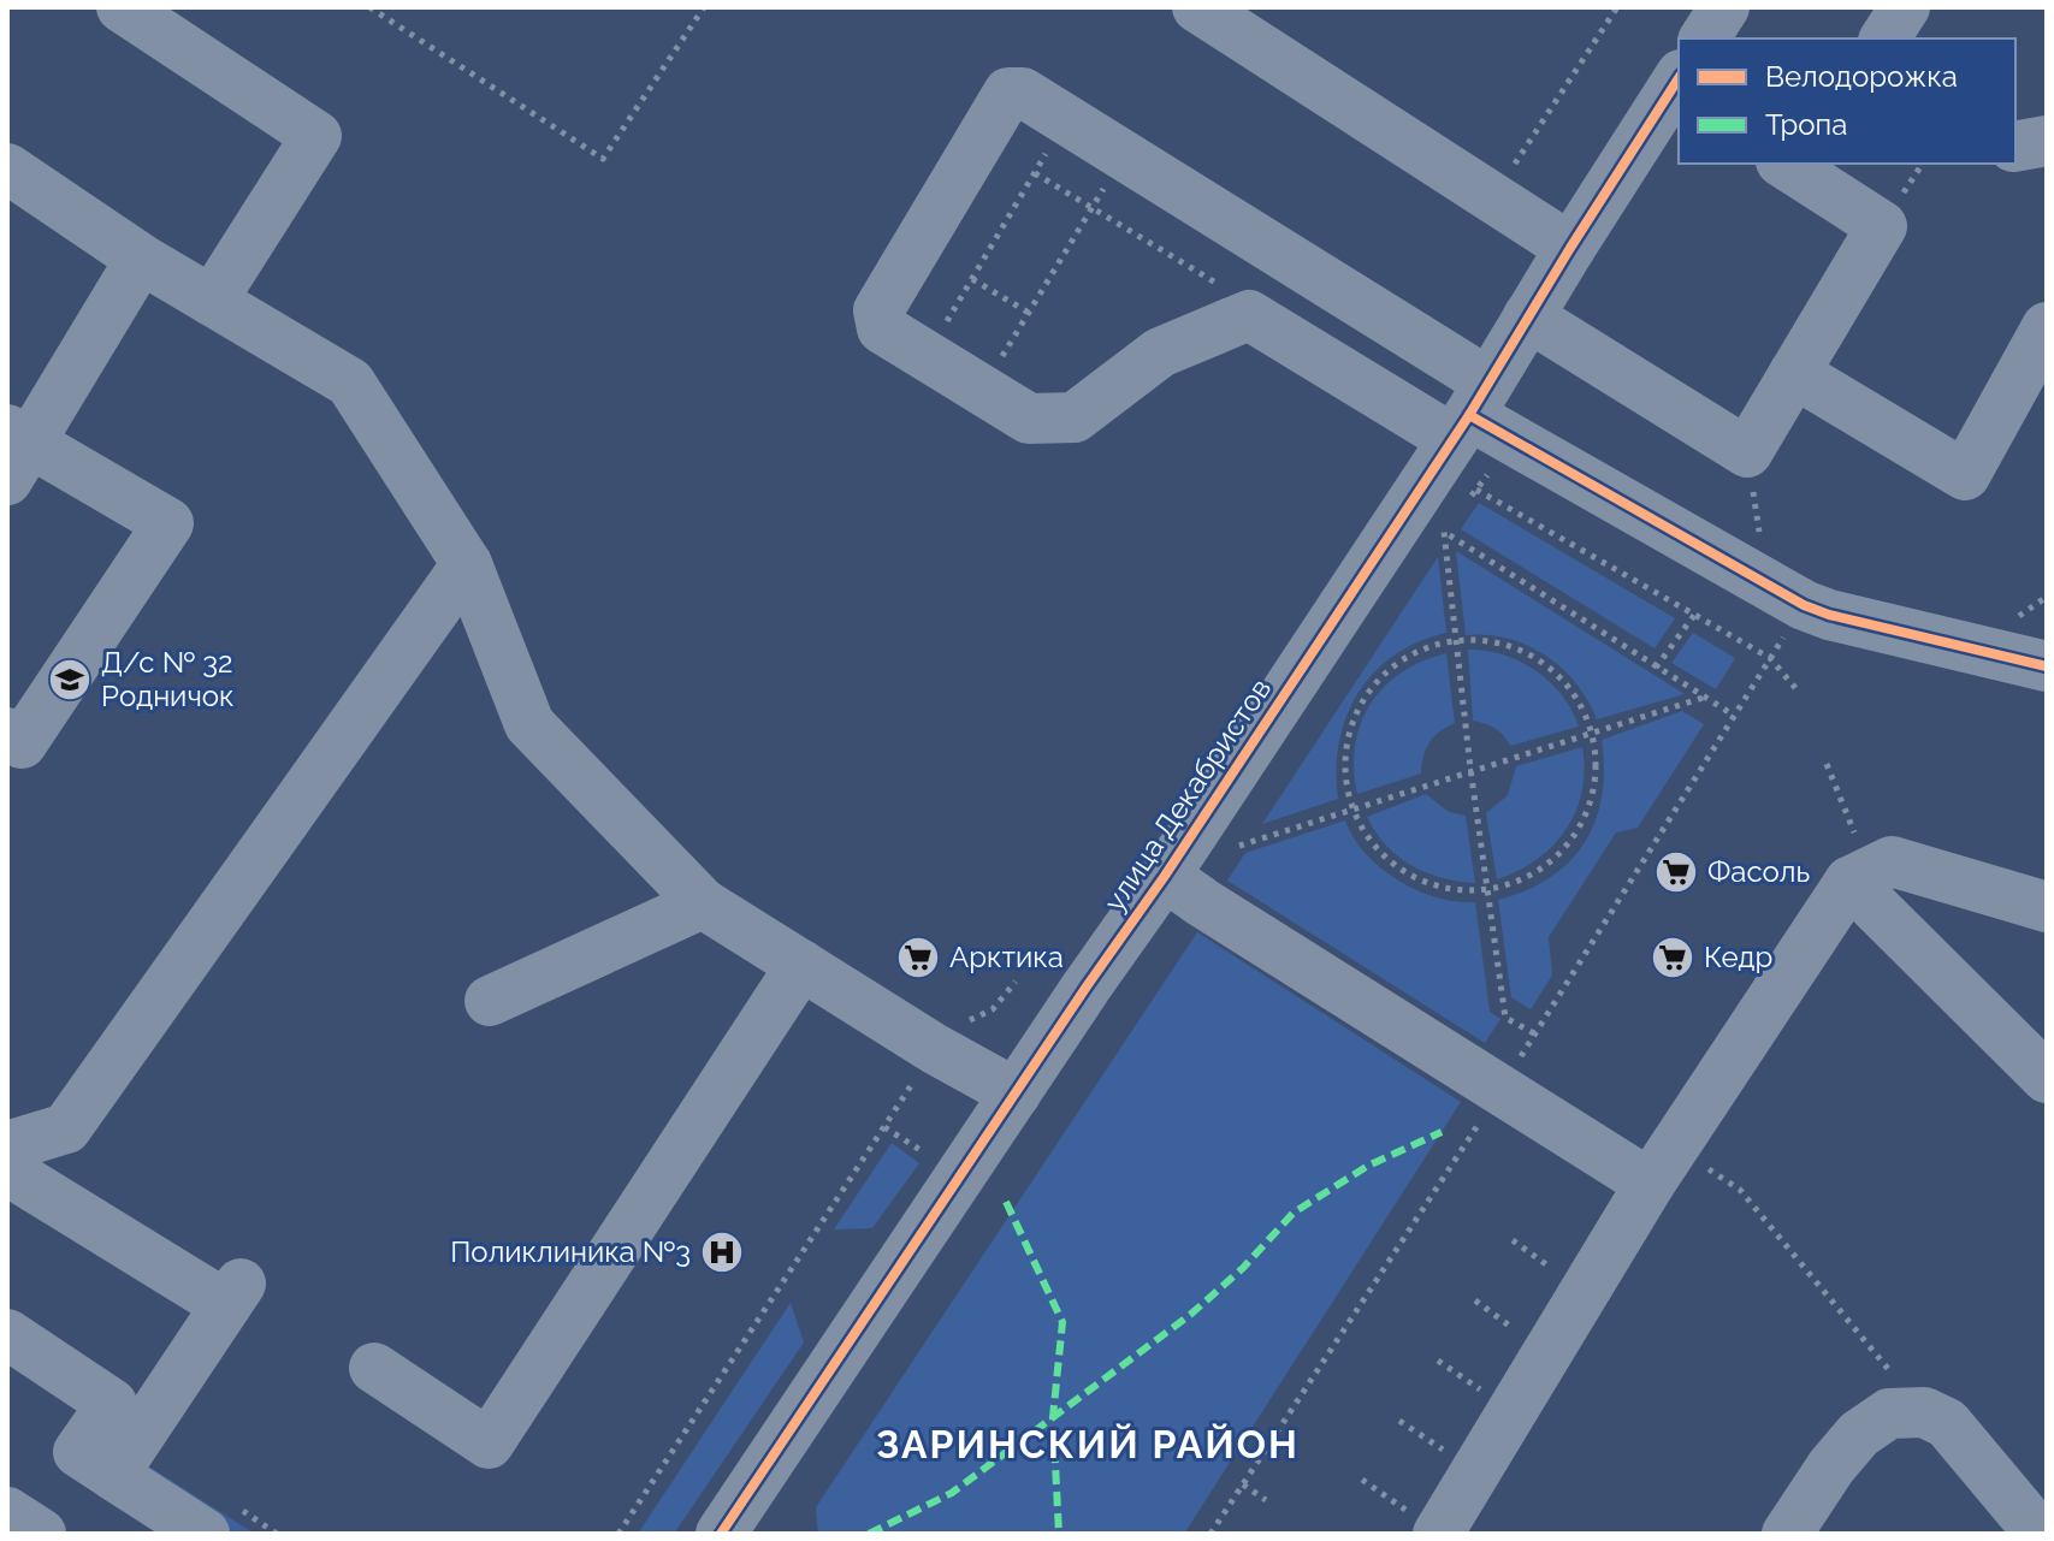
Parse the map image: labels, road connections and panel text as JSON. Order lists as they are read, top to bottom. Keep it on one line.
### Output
{"streets":{"street":["улица Декабристов"]},"districts":["ЗАРИНСКИЙ РАЙОН"],"places":{"school or university":["Д/с № 32 Родничок"],"supermarket":["Фасоль","Арктика","Кедр"],"hospital":["Поликлиника №3"]},"legend":["Велодорожка","Тропа"]}
